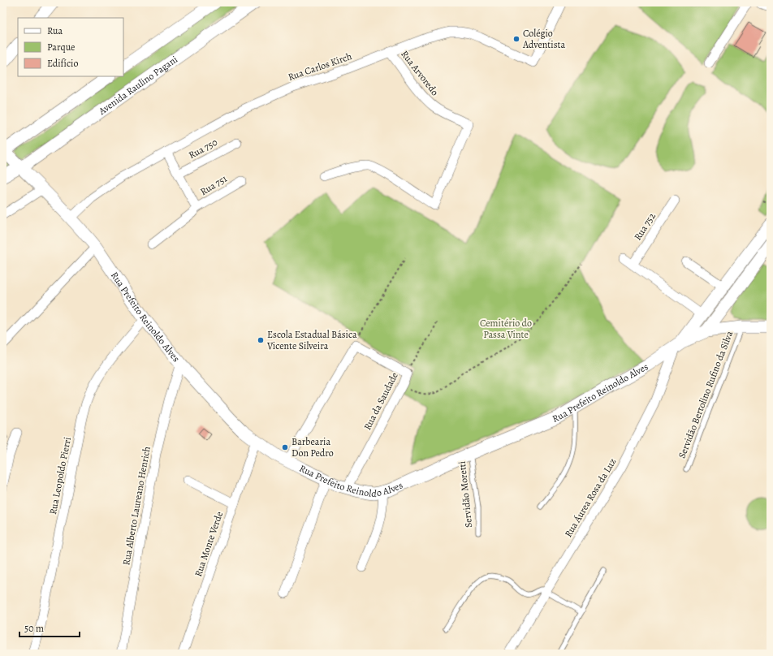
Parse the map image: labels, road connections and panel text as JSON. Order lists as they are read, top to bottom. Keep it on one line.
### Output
{"streets":{"main road":["Avenida Raulino Pagani","Rua Prefeito Reinoldo Alves"],"street":["Rua Carlos Kirch","Rua Arvoredo","Rua 750","Rua 751","Rua 752","Rua da Saudade","Rua Leopoldo Pierri","Rua Áurea Rosa da Luz","Rua Alberto Laureano Henrich","Rua Monte Verde"],"lane":["Servidão Bertolino Rufino da Silva","Servidão Moretti"]},"crossings":[["Rua Carlos Kirch","Rua Arvoredo"],["Rua Carlos Kirch","Rua Prefeito Reinoldo Alves"],["Avenida Raulino Pagani","Rua Prefeito Reinoldo Alves"],["Rua Prefeito Reinoldo Alves","Rua da Saudade"],["Rua Prefeito Reinoldo Alves","Rua Leopoldo Pierri"],["Rua Prefeito Reinoldo Alves","Servidão Moretti"],["Rua Prefeito Reinoldo Alves","Rua Áurea Rosa da Luz"],["Rua Prefeito Reinoldo Alves","Rua Alberto Laureano Henrich"],["Rua Prefeito Reinoldo Alves","Rua Monte Verde"]],"parks":["Cemitério do Passa Vinte"],"places":["Colégio Adventista","Escola Estadual Básica Vicente Silveira","Barbearia Don Pedro"],"legend":["Rua","Parque","Edifício"],"scale_bar":"50 m"}
